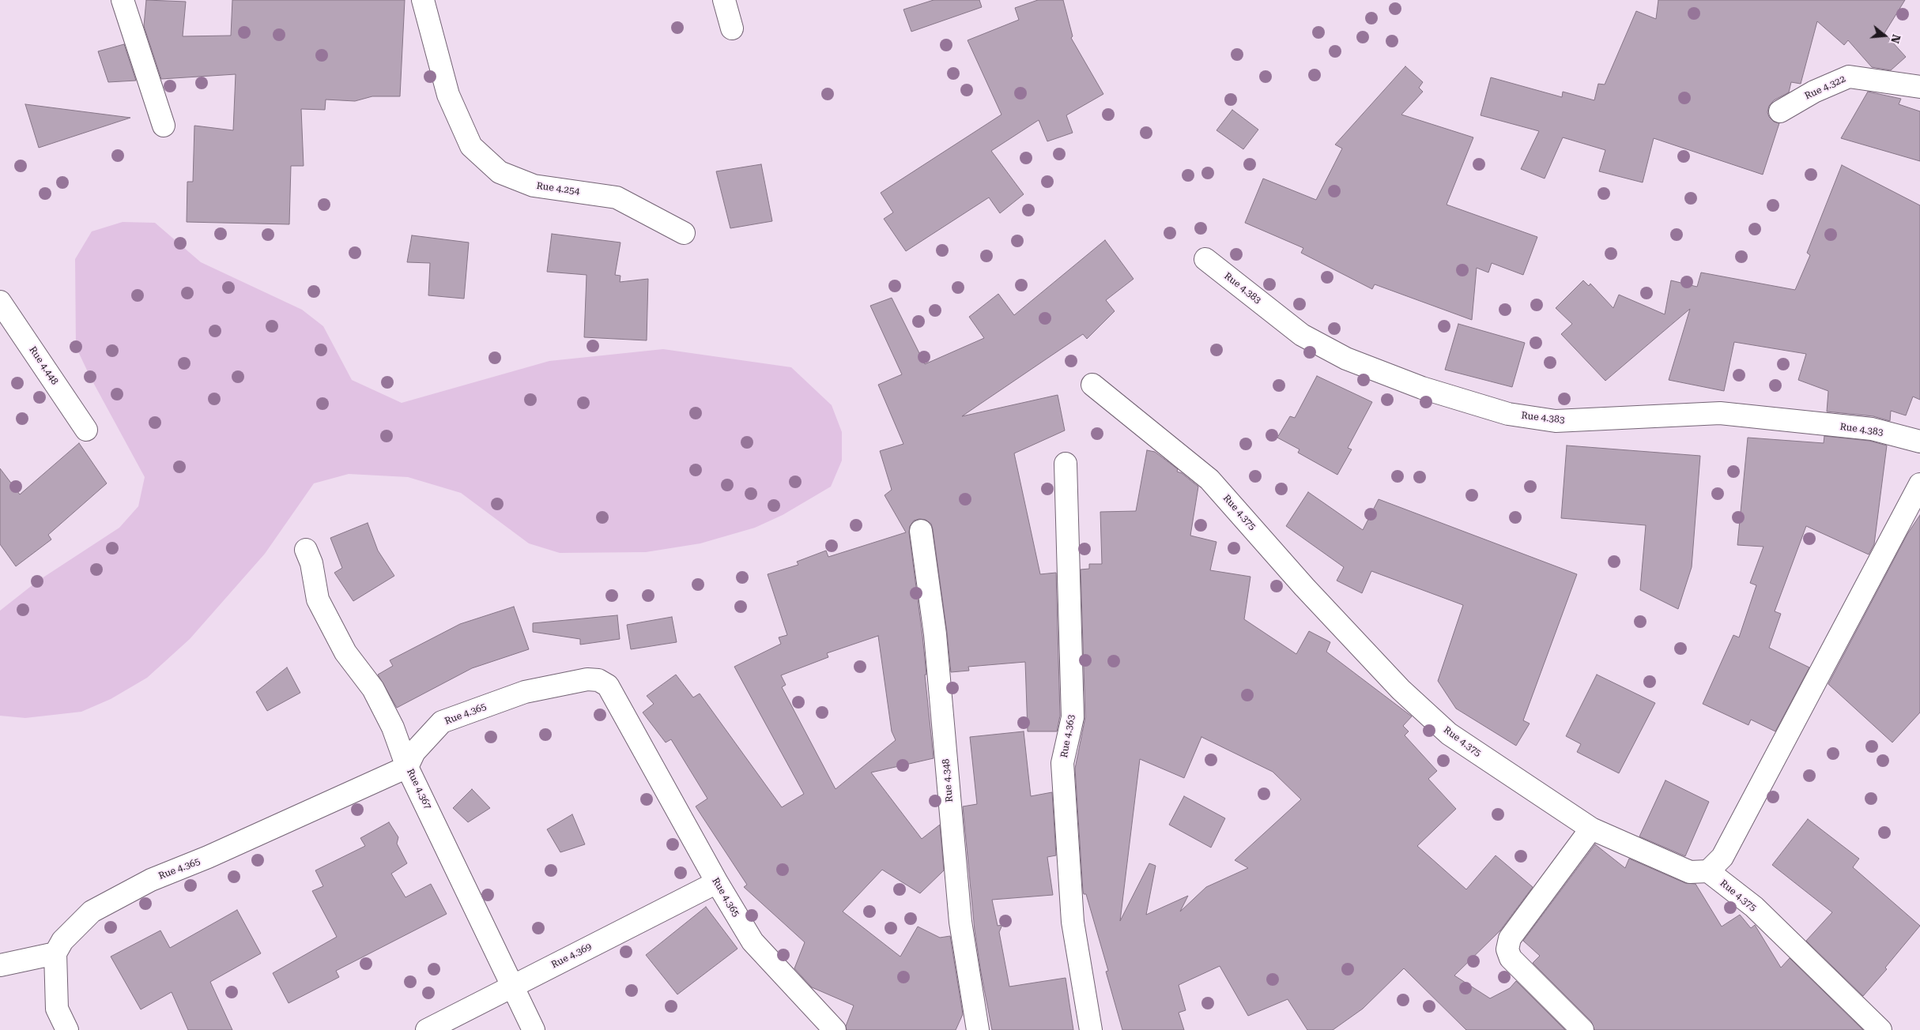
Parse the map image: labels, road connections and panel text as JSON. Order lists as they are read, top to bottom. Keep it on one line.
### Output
{"streets":{"street":["Rue 4.322","Rue 4.254","Rue 4.383","Rue 4.448","Rue 4.375","Rue 4.365","Rue 4.363","Rue 4.348","Rue 4.367","Rue 4.369"]},"crossings":[["Rue 4.365","Rue 4.367"],["Rue 4.365","Rue 4.369"],["Rue 4.367","Rue 4.369"]],"north":"right"}
